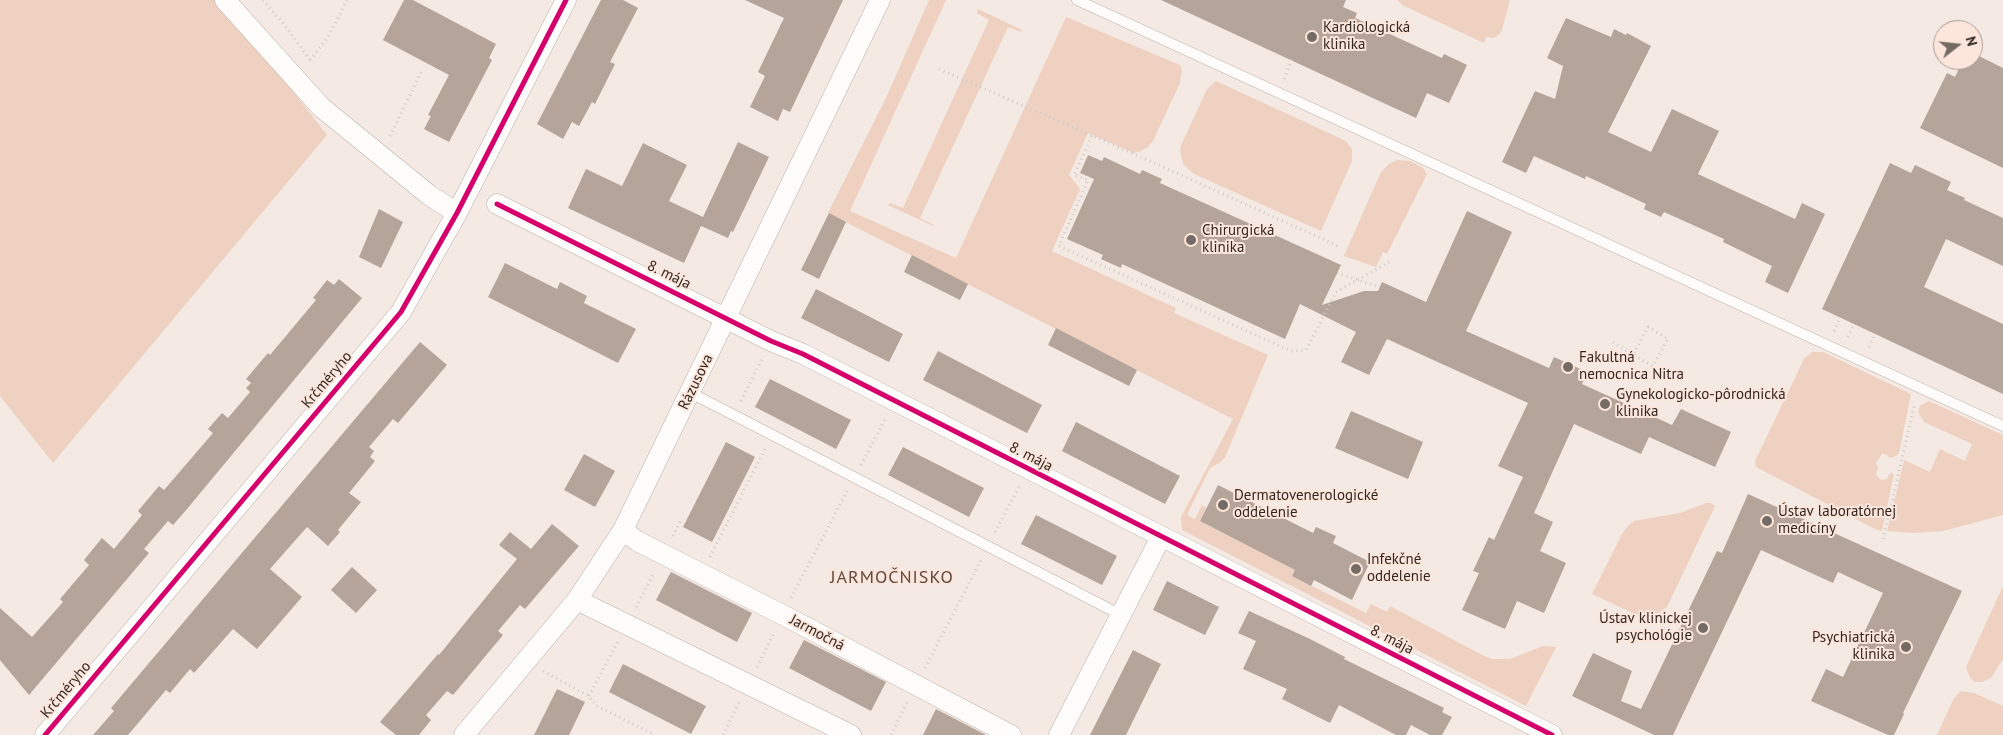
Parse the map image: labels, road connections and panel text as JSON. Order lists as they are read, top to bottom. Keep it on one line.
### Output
{"streets":{"street":["8. mája","Krčméryho","Rázusova","Jarmočná"]},"crossings":[["8. mája","Rázusova"],["Rázusova","Jarmočná"]],"districts":["JARMOČNISKO"],"places":["Kardiologická klinika","Chirurgická klinika","Fakultná nemocnica Nitra","Gynekologicko-pôrodnická klinika","Dermatovenerologické oddelenie","Ústav laboratórnej medicíny","Infekčné oddelenie","Ústav klinickej psychológie","Psychiatrická klinika"],"north":"right"}
